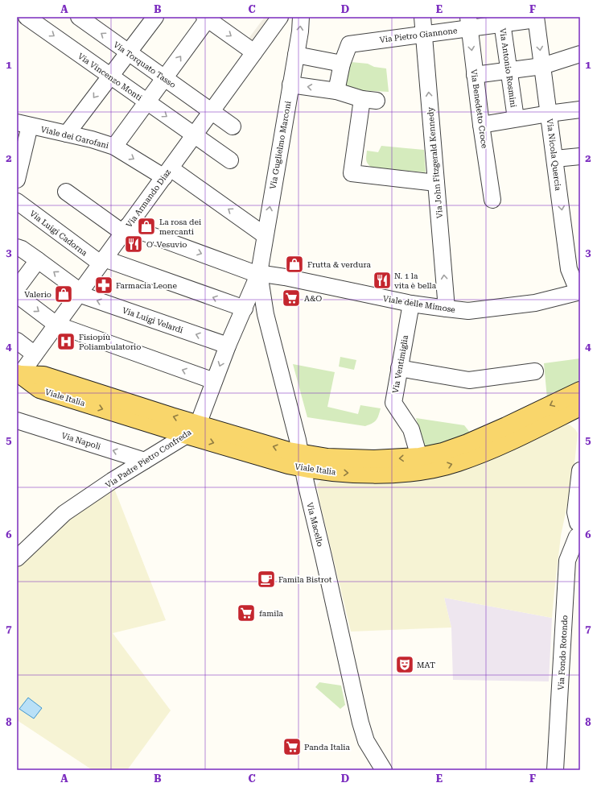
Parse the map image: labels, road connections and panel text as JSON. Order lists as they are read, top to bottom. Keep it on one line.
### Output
{"streets":{"main road":["Viale Italia"],"street":["Via Pietro Giannone","Via Torquato Tasso","Via Antonio Rosmini","Via Vincenzo Monti","Via Benedetto Croce","Viale dei Garofani","Via Guglielmo Marconi","Via Nicola Quercia","Via John Fitzgerald Kennedy","Via Armando Diaz","Via Luigi Cadorna","Viale delle Mimose","Via Luigi Velardi","Via Ventimiglia","Via Napoli","Via Padre Pietro Confreda","Via Macello","Via Fondo Rotondo"]},"crossings":[["Via Pietro Giannone","Via Antonio Rosmini"],["Via Pietro Giannone","Via Benedetto Croce"],["Via Pietro Giannone","Via Nicola Quercia"],["Via Pietro Giannone","Via John Fitzgerald Kennedy"],["Via Torquato Tasso","Via Armando Diaz"],["Via Vincenzo Monti","Via Armando Diaz"],["Viale dei Garofani","Via Guglielmo Marconi"],["Viale dei Garofani","Via Armando Diaz"],["Via Guglielmo Marconi","Viale delle Mimose"],["Via Guglielmo Marconi","Via Padre Pietro Confreda"],["Via Guglielmo Marconi","Via Macello"],["Via John Fitzgerald Kennedy","Viale delle Mimose"],["Via Armando Diaz","Via Luigi Cadorna"],["Via Armando Diaz","Viale delle Mimose"],["Via Armando Diaz","Via Luigi Velardi"],["Via Armando Diaz","Viale Italia"],["Via Luigi Cadorna","Via Padre Pietro Confreda"],["Viale delle Mimose","Via Ventimiglia"],["Viale delle Mimose","Via Padre Pietro Confreda"],["Viale delle Mimose","Via Macello"],["Via Luigi Velardi","Via Padre Pietro Confreda"],["Via Ventimiglia","Viale Italia"],["Viale Italia","Via Padre Pietro Confreda"],["Viale Italia","Via Macello"],["Via Napoli","Via Padre Pietro Confreda"],["Via Padre Pietro Confreda","Via Macello"]],"one_way":["Via Guglielmo Marconi","Via Nicola Quercia","Via John Fitzgerald Kennedy"],"places":{"shop":["La rosa dei mercanti","Frutta & verdura","Valerio"],"restaurant":["O' Vesuvio","N. 1 la vita è bella"],"pharmacy":["Farmacia Leone"],"supermarket":["A&O","famila","Panda Italia"],"hospital":["Fisiopiù Poliambulatorio"],"cafe":["Famila Bistrot"],"theatre":["MAT"]},"grid":{"columns":["A","B","C","D","E","F"],"rows":["1","2","3","4","5","6","7","8"]}}
